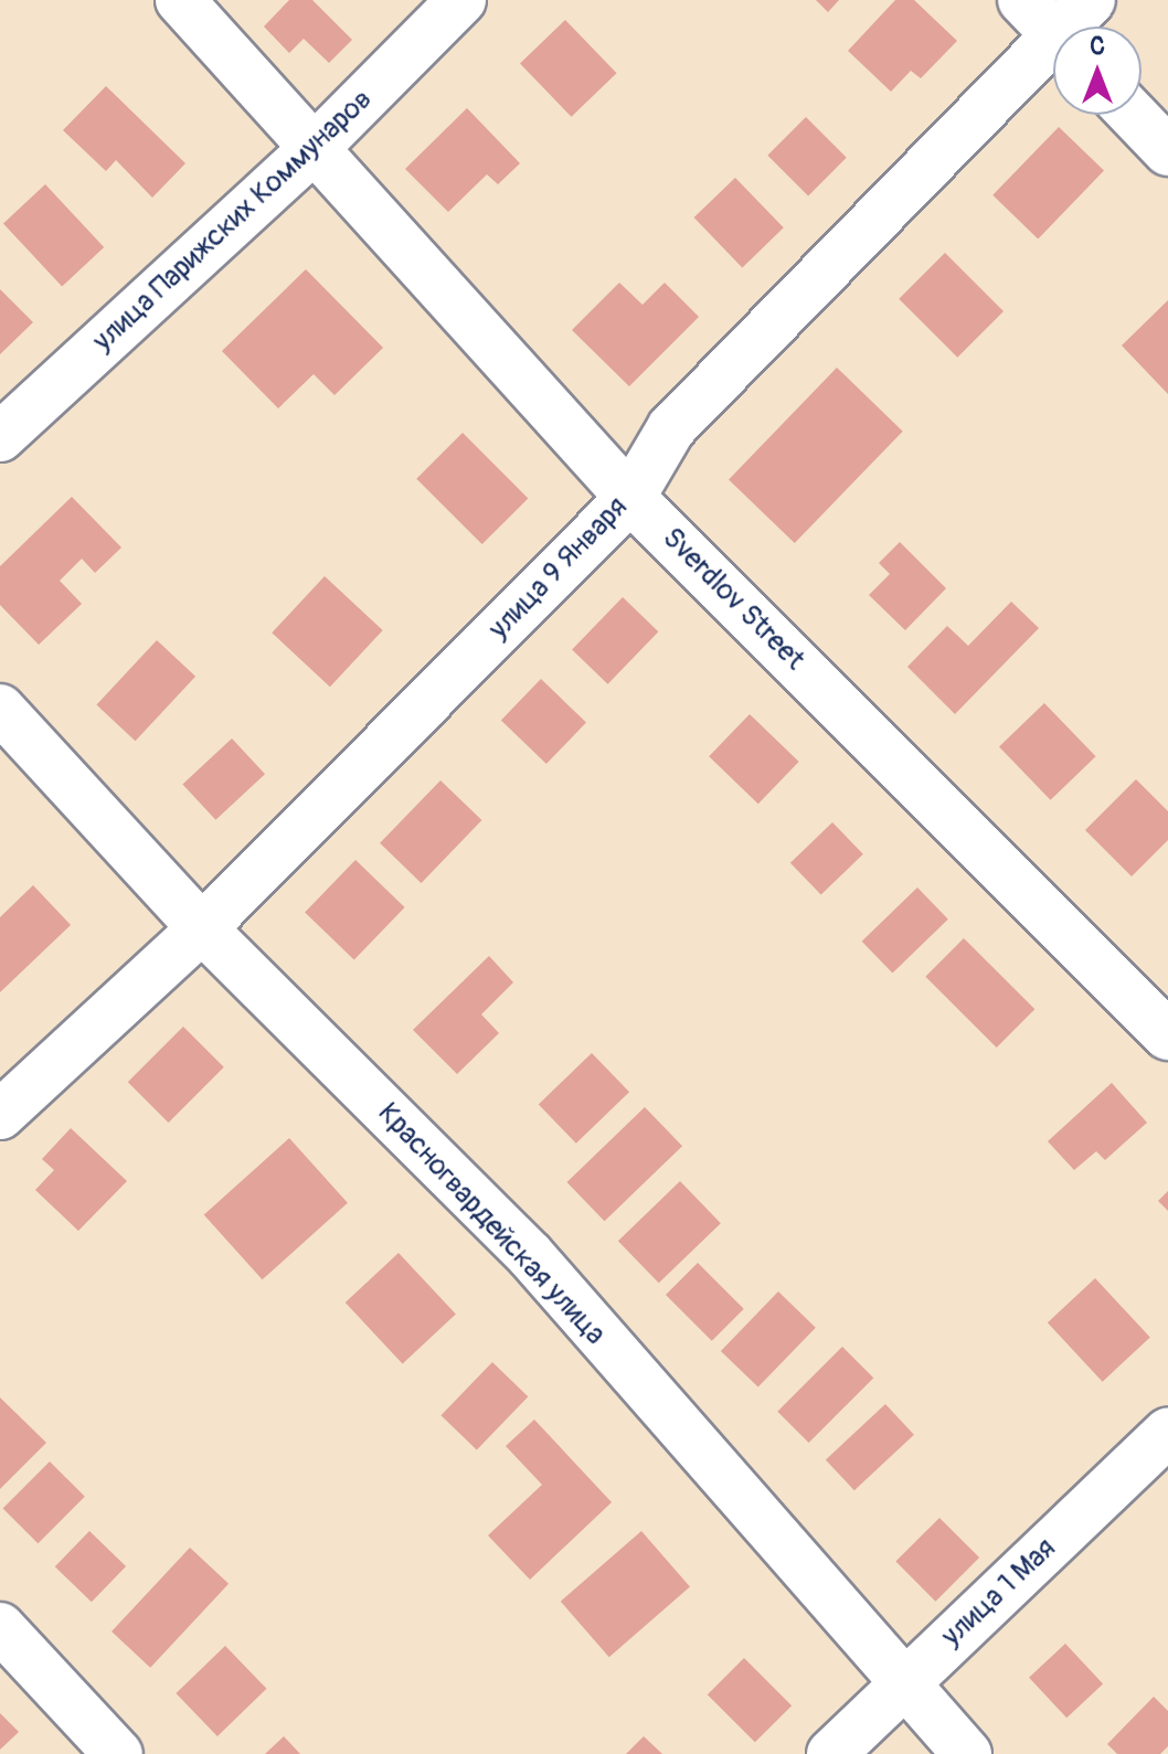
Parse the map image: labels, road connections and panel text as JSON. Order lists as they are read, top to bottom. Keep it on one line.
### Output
{"streets":{"street":["улица Парижских Коммунаров","улица 9 Января","Sverdlov Street","Красногвардейская улица","улица 1 Мая"]},"crossings":[["улица Парижских Коммунаров","Sverdlov Street"],["улица 9 Января","Sverdlov Street"],["улица 9 Января","Красногвардейская улица"],["Красногвардейская улица","улица 1 Мая"]],"north":"top"}
